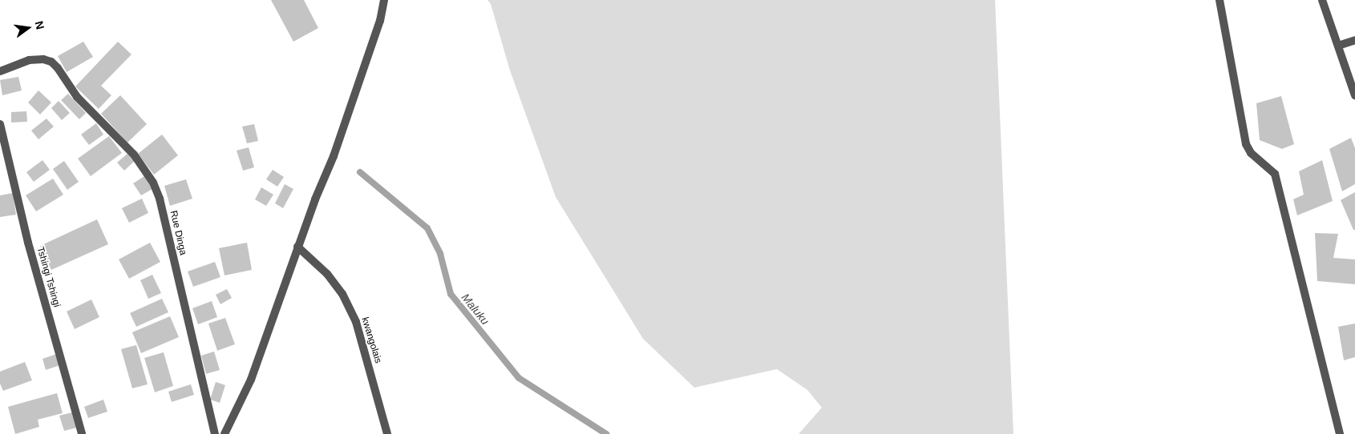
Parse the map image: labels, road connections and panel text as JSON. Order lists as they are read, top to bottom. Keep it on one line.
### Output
{"streets":{"street":["Rue Dinga","Tshingi Tshingi","kwangolais"]},"water":["Maluku"],"north":"right"}
